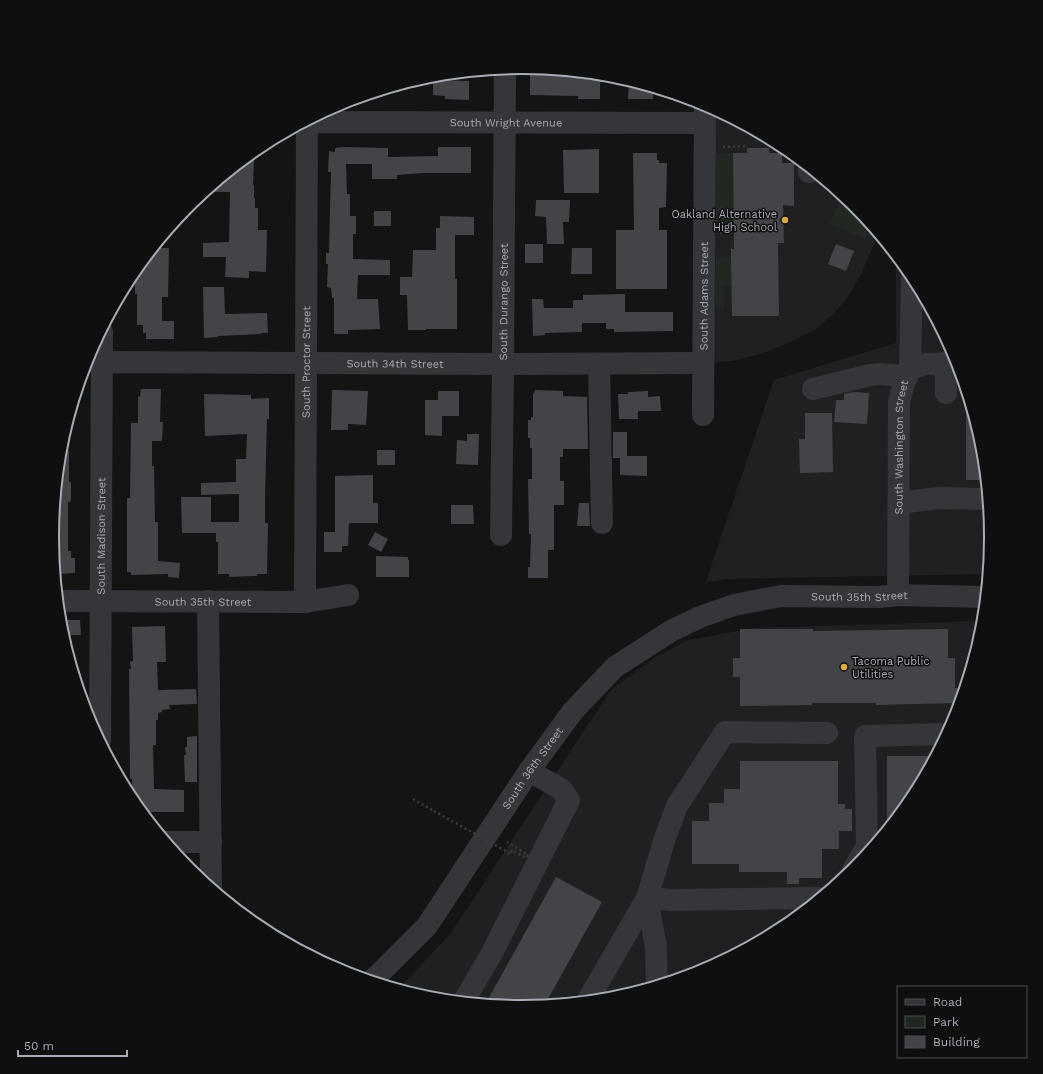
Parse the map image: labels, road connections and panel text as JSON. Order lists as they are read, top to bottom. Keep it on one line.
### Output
{"streets":{"street":["South Wright Avenue","South Adams Street","South Durango Street","South Proctor Street","South 34th Street","South Washington Street","South Madison Street","South 35th Street","South 36th Street"]},"crossings":[["South Wright Avenue","South Adams Street"],["South Wright Avenue","South Durango Street"],["South Adams Street","South 34th Street"],["South Durango Street","South 34th Street"],["South Proctor Street","South 34th Street"],["South Proctor Street","South 35th Street"],["South 34th Street","South Madison Street"],["South Washington Street","South 35th Street"],["South Madison Street","South 35th Street"],["South 35th Street","South 36th Street"]],"places":["Oakland Alternative High School","Tacoma Public Utilities"],"legend":["Road","Park","Building"],"scale_bar":"50 m"}
